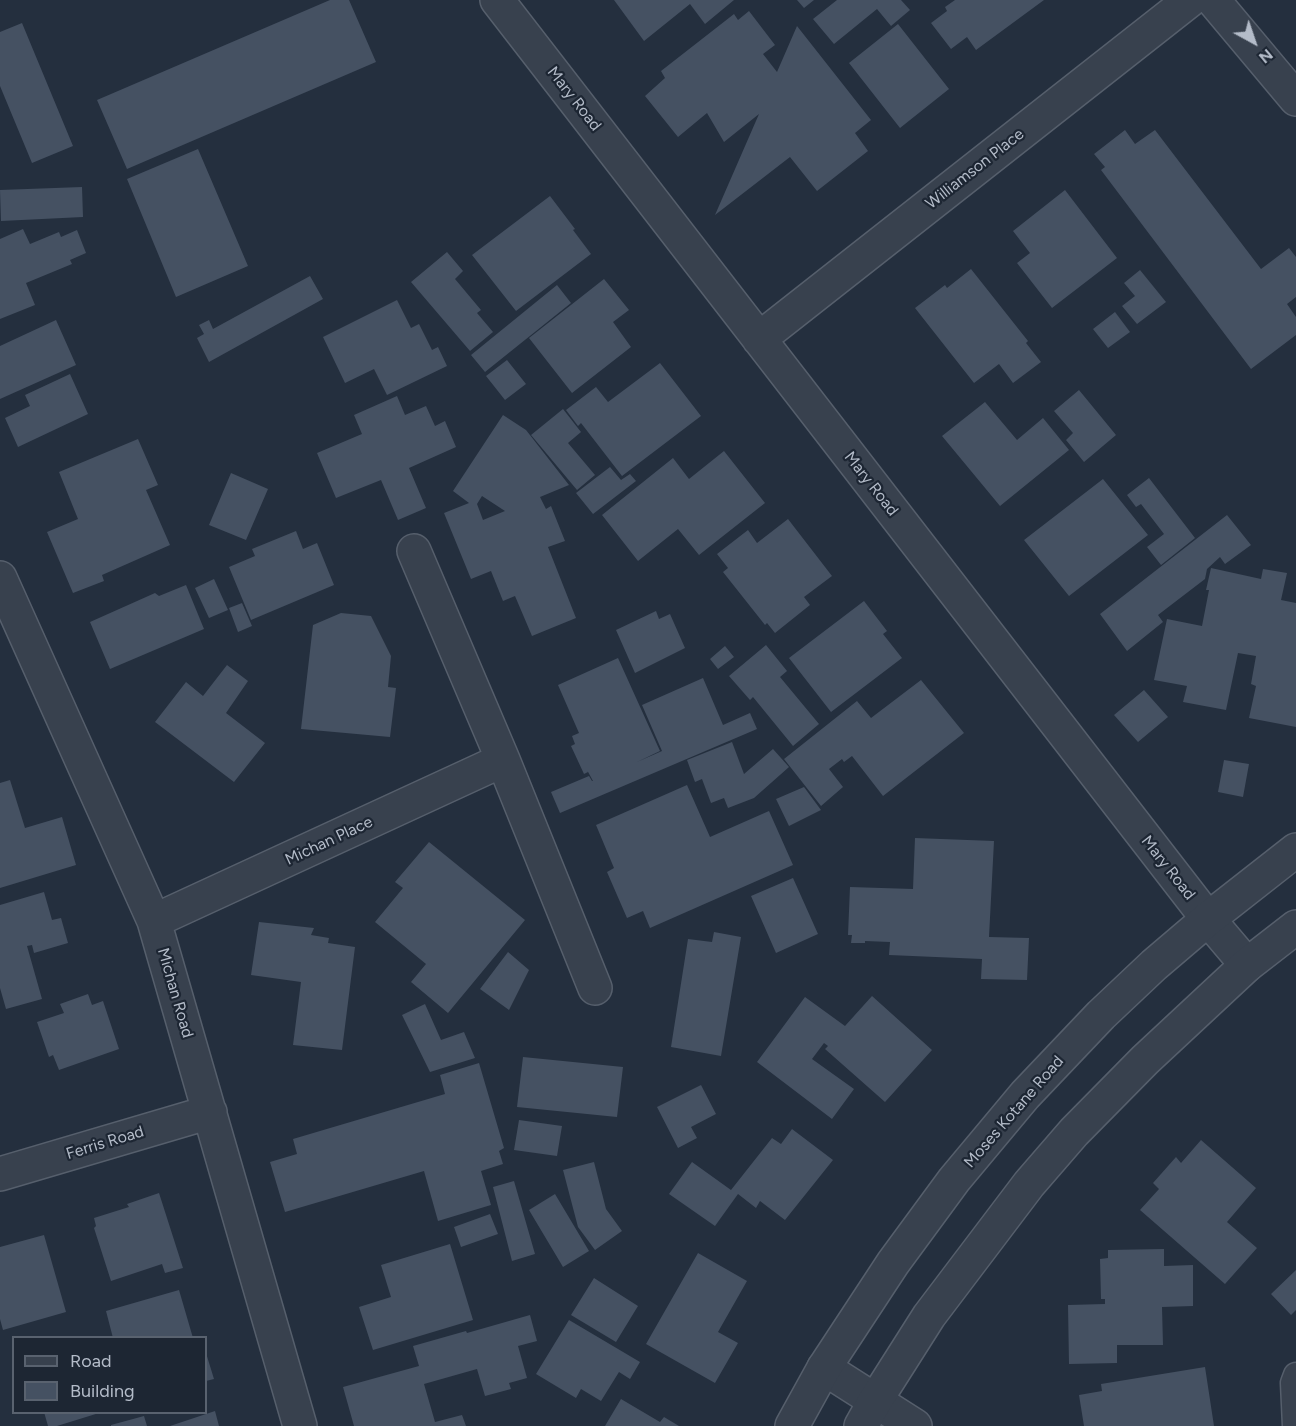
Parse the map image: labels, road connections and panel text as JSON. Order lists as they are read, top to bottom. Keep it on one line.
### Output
{"streets":{"street":["Mary Road","Williamson Place","Michan Place","Michan Road","Moses Kotane Road","Ferris Road"]},"crossings":[["Mary Road","Williamson Place"],["Mary Road","Moses Kotane Road"],["Michan Place","Michan Road"],["Michan Road","Ferris Road"]],"legend":["Road","Building"],"north":"bottom right"}
